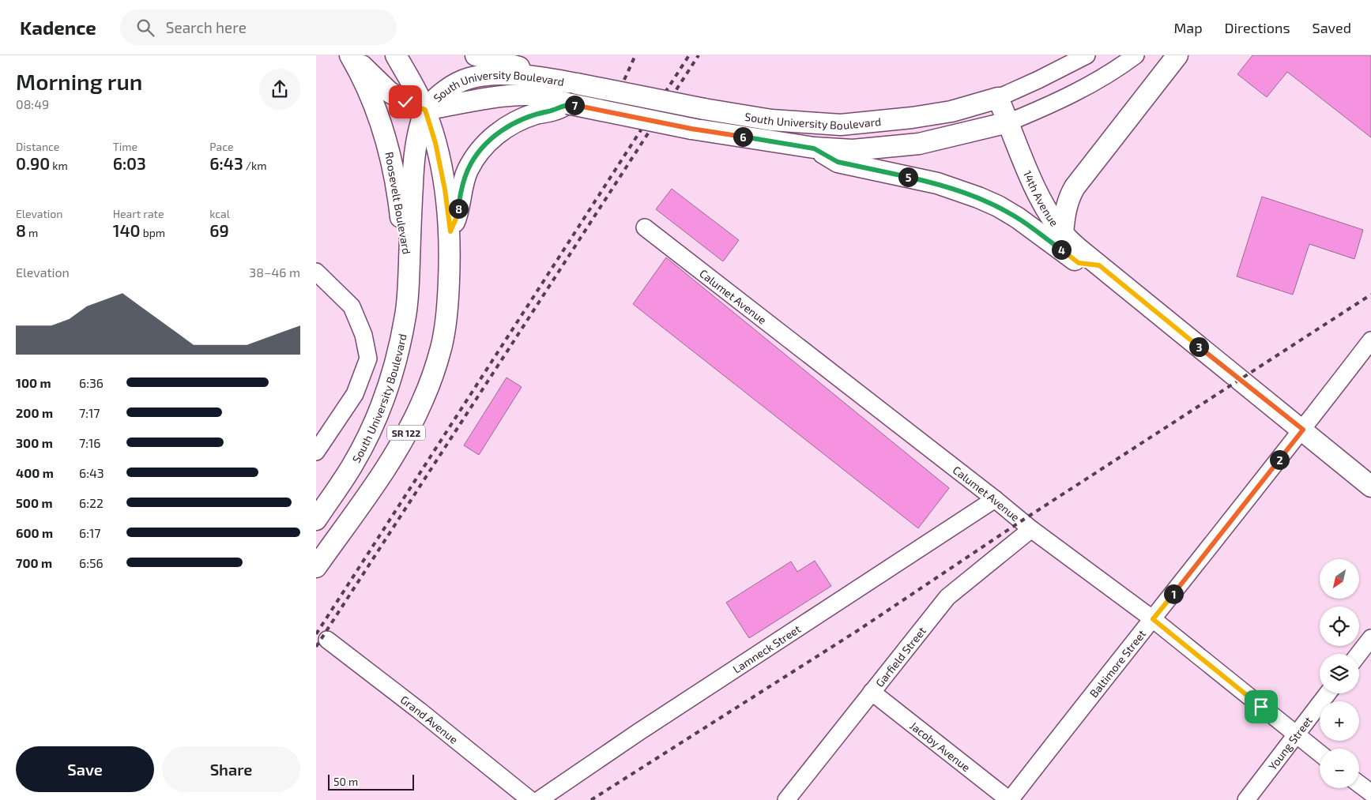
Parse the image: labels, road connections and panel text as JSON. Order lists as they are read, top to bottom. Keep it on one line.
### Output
{"streets":{"main road":["South University Boulevard","14th Avenue","Roosevelt Boulevard","SR 122"],"street":["Calumet Avenue","Lamneck Street","Garfield Street","Baltimore Street","Grand Avenue","Young Street","Jacoby Avenue"]},"crossings":[["South University Boulevard","14th Avenue"],["South University Boulevard","Roosevelt Boulevard"],["South University Boulevard","SR 122"],["14th Avenue","Baltimore Street"],["Calumet Avenue","Lamneck Street"],["Calumet Avenue","Garfield Street"],["Calumet Avenue","Baltimore Street"],["Calumet Avenue","Young Street"],["Garfield Street","Jacoby Avenue"],["Baltimore Street","Jacoby Avenue"]],"scale_bar":"50 m","north":"bottom left","page":{"header":"Kadence","search":"Search here","nav":["Map","Directions","Saved"],"heading":["Morning run","08:49"],"pins":["7","6","5","8","4","3","2","1"],"stats":[["Distance","0.90 km"],["Time","6:03"],["Pace","6:43 /km"],["Elevation","8 m"],["Heart rate","140 bpm"],["kcal","69"]],"chart":["Elevation","38–46 m"],"list":[{"name":"100 m","note":"6:36"},{"name":"200 m","note":"7:17"},{"name":"300 m","note":"7:16"},{"name":"400 m","note":"6:43"},{"name":"500 m","note":"6:22"},{"name":"600 m","note":"6:17"},{"name":"700 m","note":"6:56"}],"map_buttons":["+","−"],"buttons":["Save","Share"],"scale":"50 m"}}
